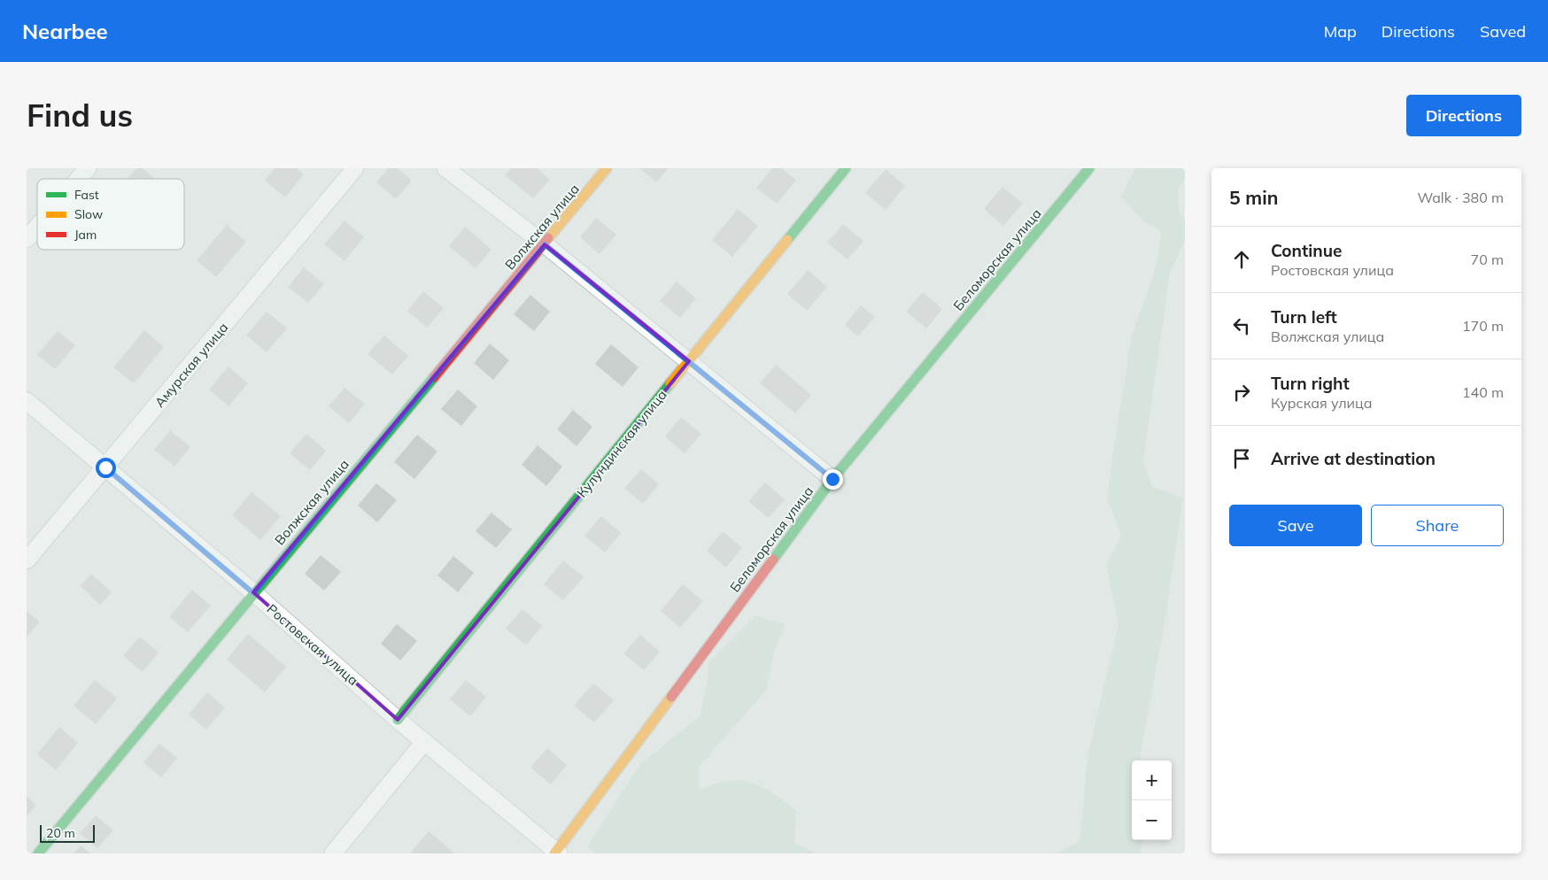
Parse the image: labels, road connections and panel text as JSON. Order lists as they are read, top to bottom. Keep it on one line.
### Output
{"streets":{"street":["Волжская улица","Беломорская улица","Амурская улица","Кулундинская улица","Ростовская улица"]},"crossings":[["Волжская улица","Ростовская улица"],["Беломорская улица","Ростовская улица"],["Амурская улица","Ростовская улица"],["Кулундинская улица","Ростовская улица"]],"legend":["Fast","Slow","Jam"],"scale_bar":"20 m","page":{"header":"Nearbee","nav":["Map","Directions","Saved"],"buttons":["Directions",["Save","Share"]],"title":"Find us","heading":["5 min","Walk · 380 m"],"list":[["Continue","Ростовская улица","70 m"],["Turn left","Волжская улица","170 m"],["Turn right","Курская улица","140 m"],"Arrive at destination"],"map_buttons":["+","−"],"scale":"20 m"}}
